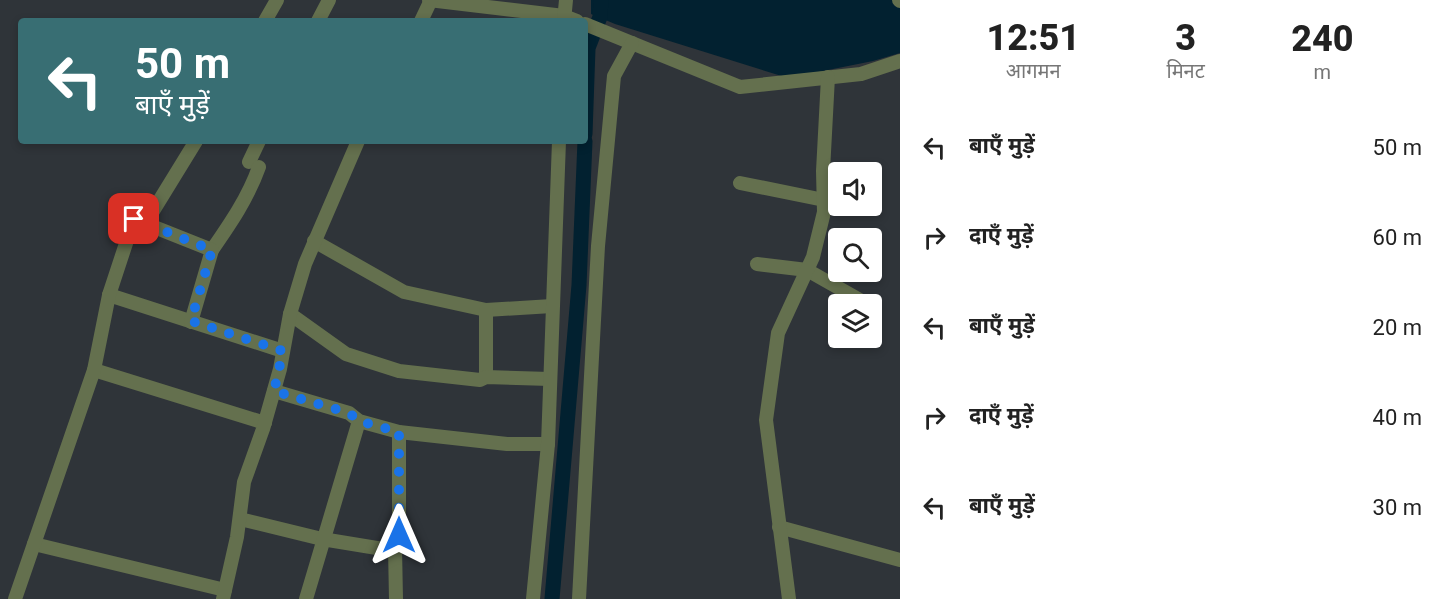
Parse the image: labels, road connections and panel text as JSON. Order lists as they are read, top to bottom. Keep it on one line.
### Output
{"page":{"eta":["12:51","आगमन","3","मिनट","240","m"],"turn":["50 m","बाएँ मुड़ें"],"list":[{"name":"बाएँ मुड़ें","value":"50 m"},{"name":"दाएँ मुड़ें","value":"60 m"},{"name":"बाएँ मुड़ें","value":"20 m"},{"name":"दाएँ मुड़ें","value":"40 m"},{"name":"बाएँ मुड़ें","value":"30 m"}]}}
